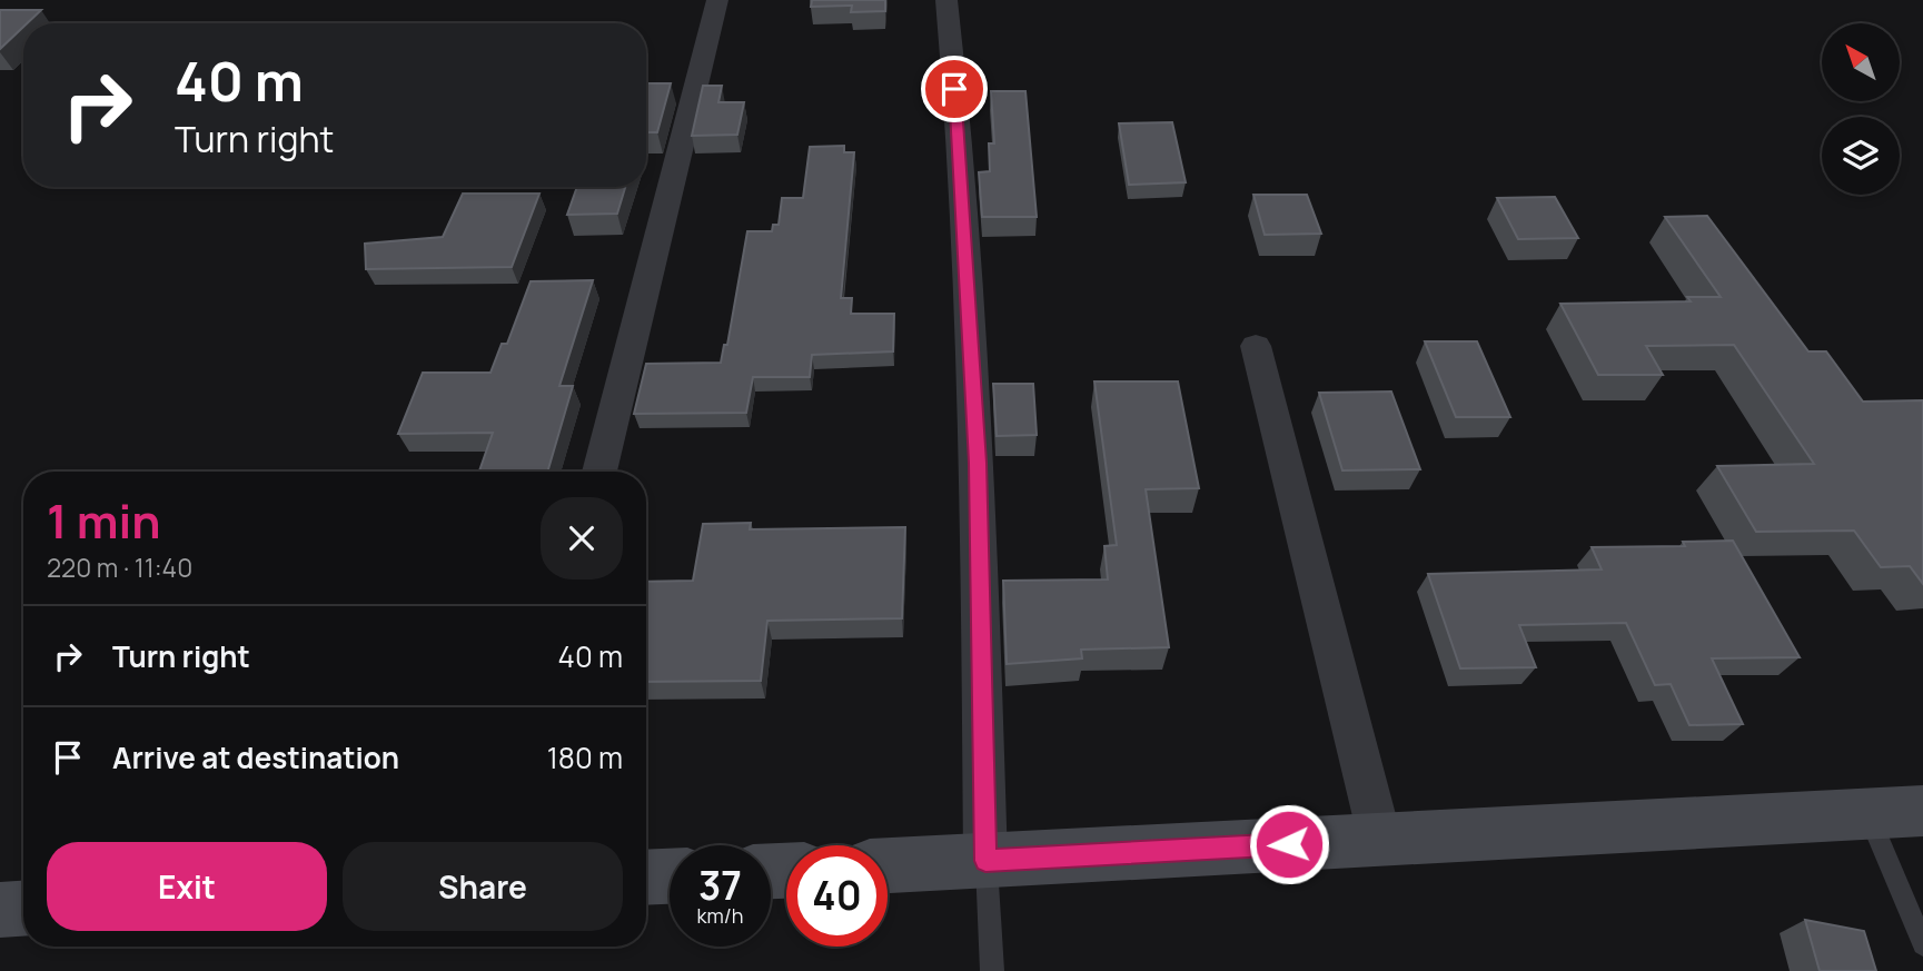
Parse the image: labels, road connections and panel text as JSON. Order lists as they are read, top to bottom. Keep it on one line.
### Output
{"north":"top left","page":{"turn":["40 m","Turn right"],"heading":["1 min","220 m · 11:40"],"list":[{"name":"Turn right","value":"40 m"},{"name":"Arrive at destination","value":"180 m"}],"buttons":["Exit","Share"],"speed":"37 km/h","limit":"40"}}
